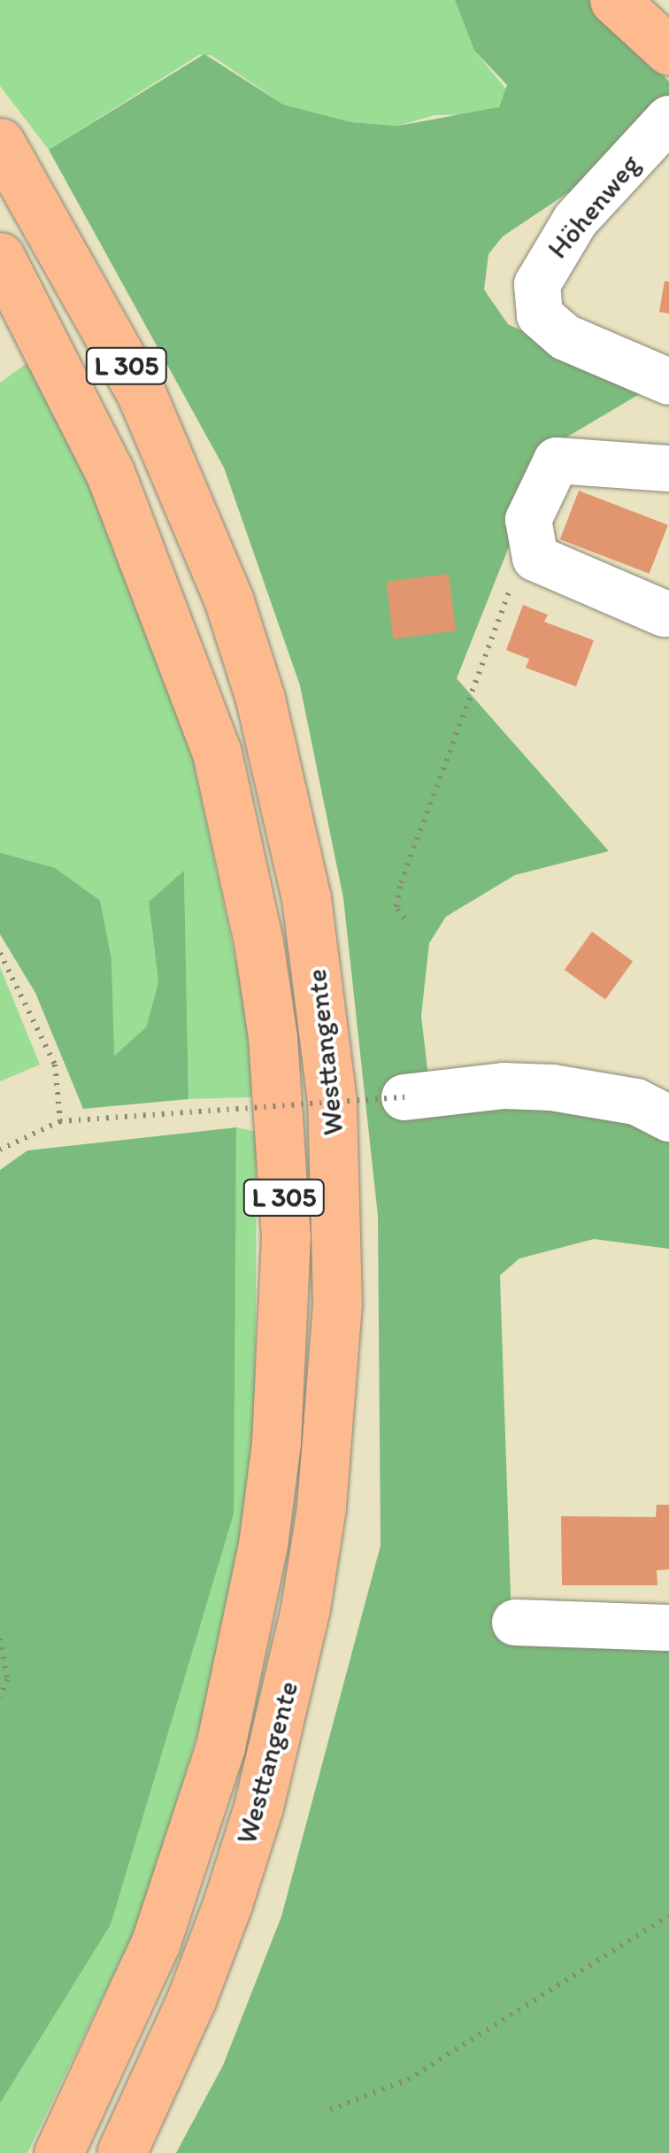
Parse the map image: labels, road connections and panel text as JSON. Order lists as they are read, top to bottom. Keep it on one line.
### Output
{"streets":{"main road":["L 305","Westtangente"],"street":["Höhenweg"]}}
